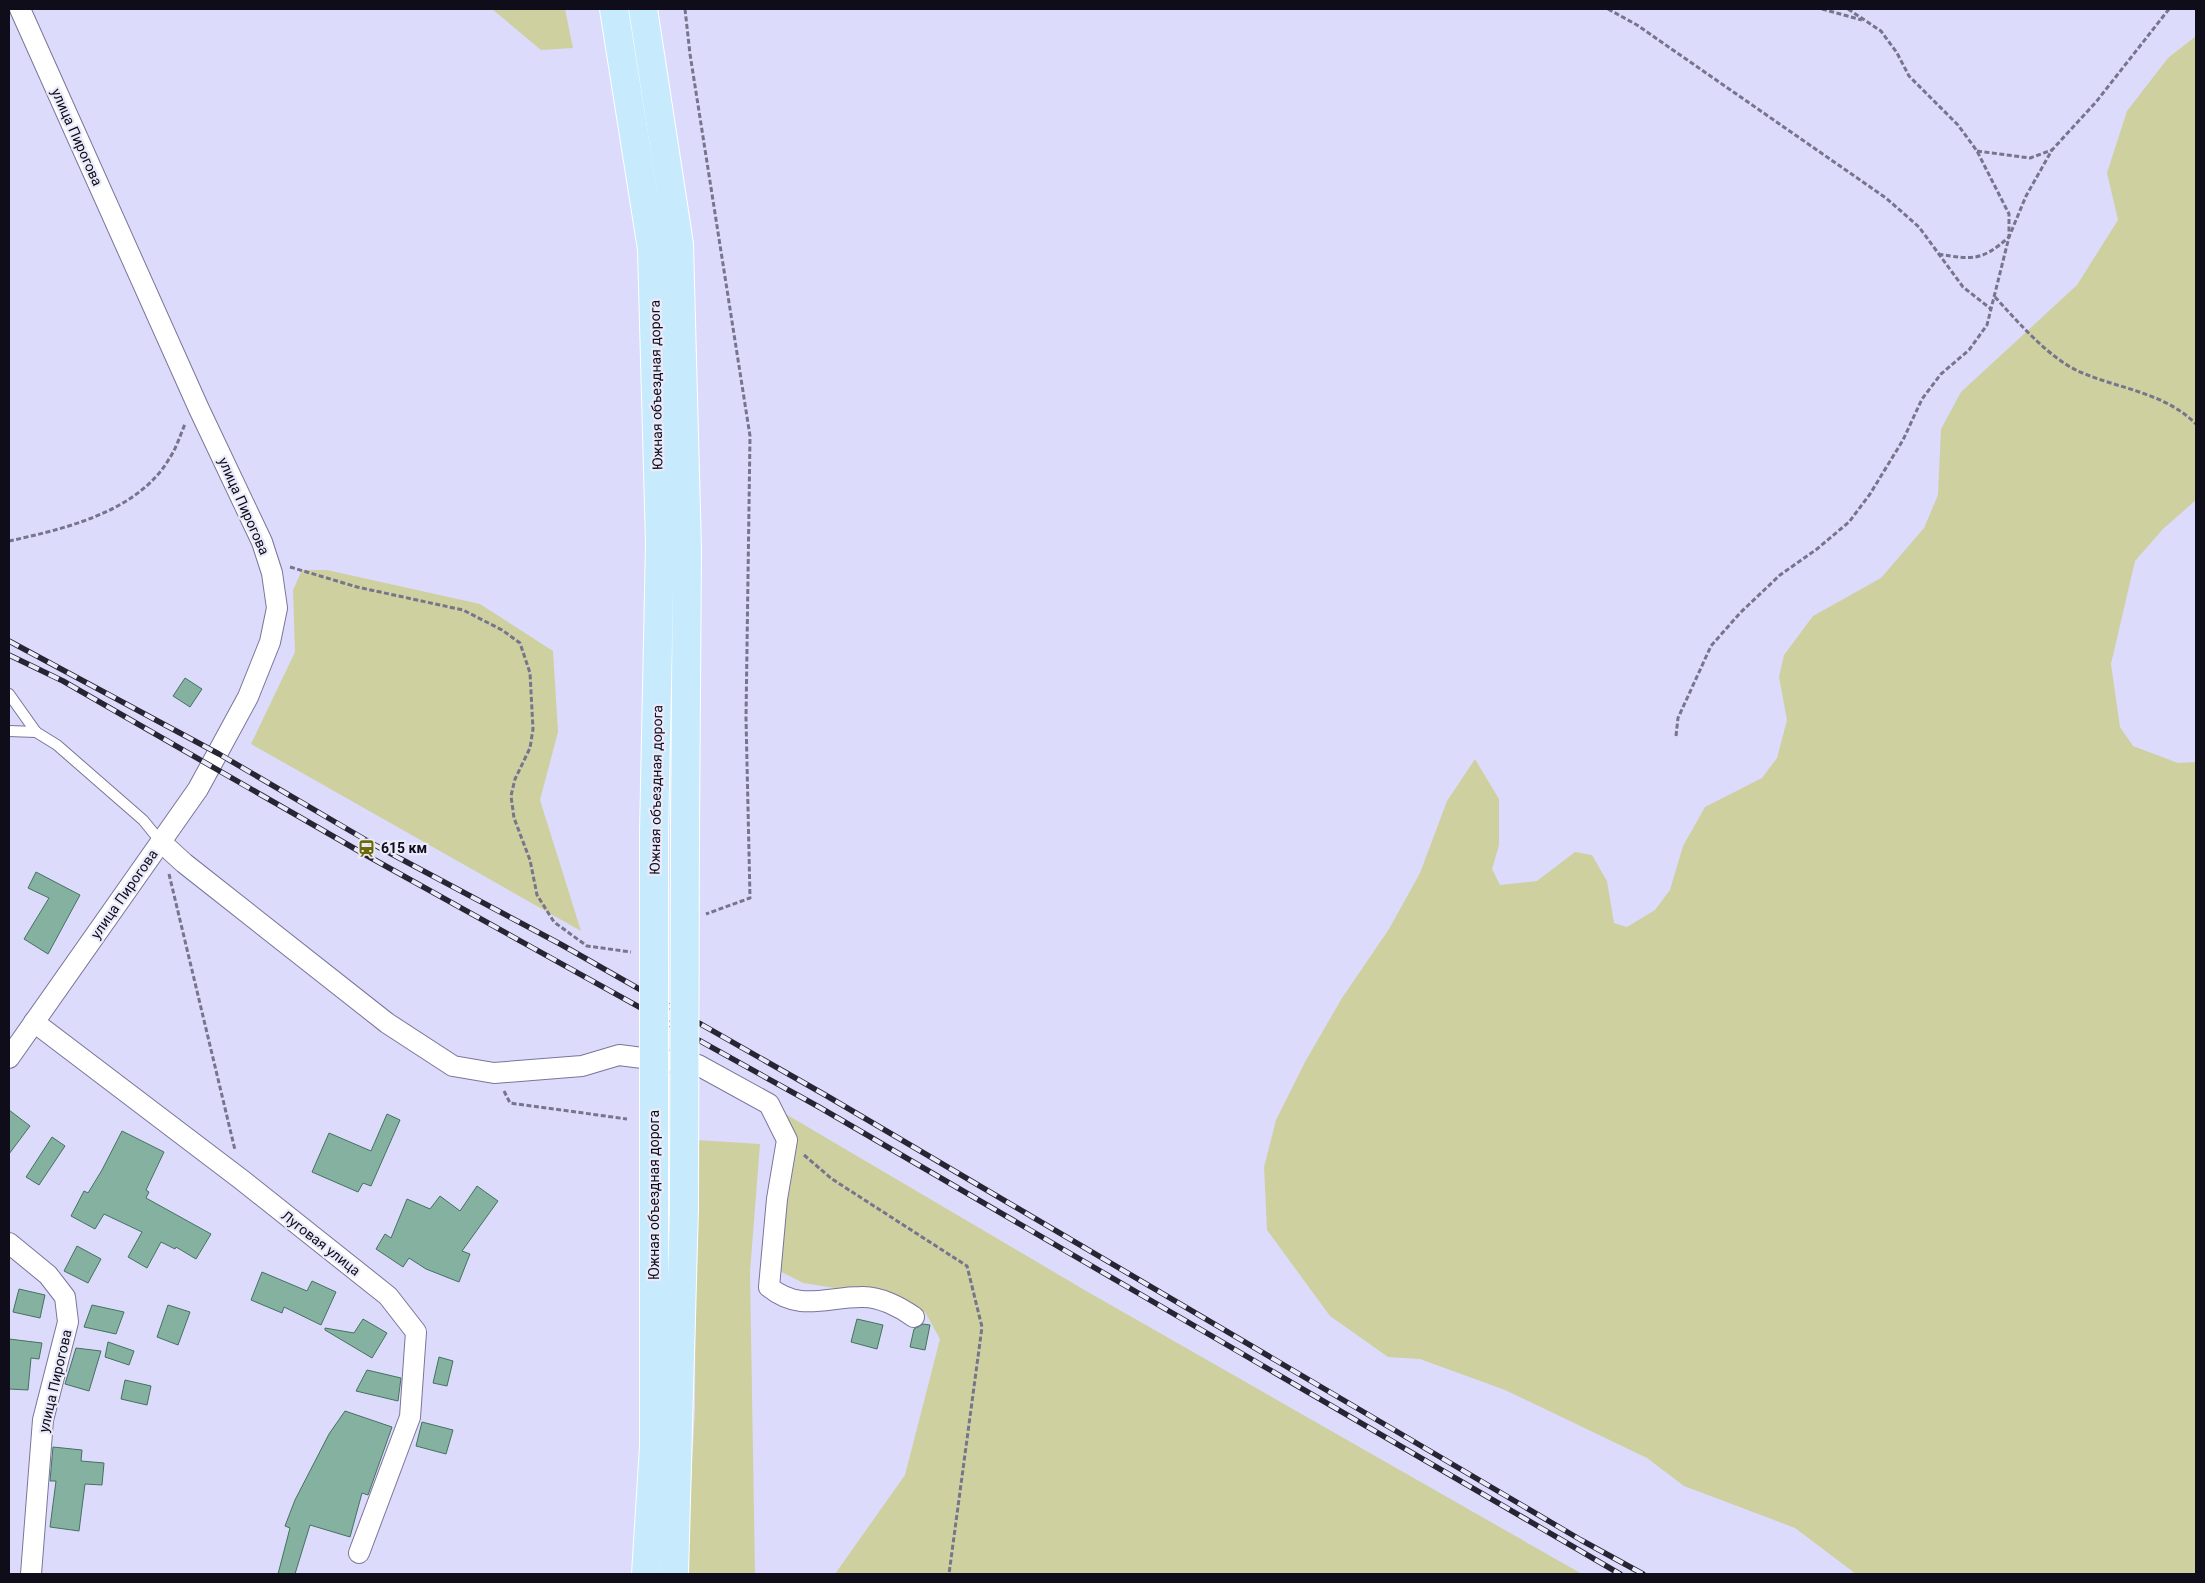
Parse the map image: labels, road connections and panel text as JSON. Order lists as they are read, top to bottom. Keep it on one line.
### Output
{"streets":{"main road":["Южная объездная дорога"],"street":["улица Пирогова","Луговая улица"]},"crossings":[["улица Пирогова","Луговая улица"]],"places":{"station":["615 км"]}}
